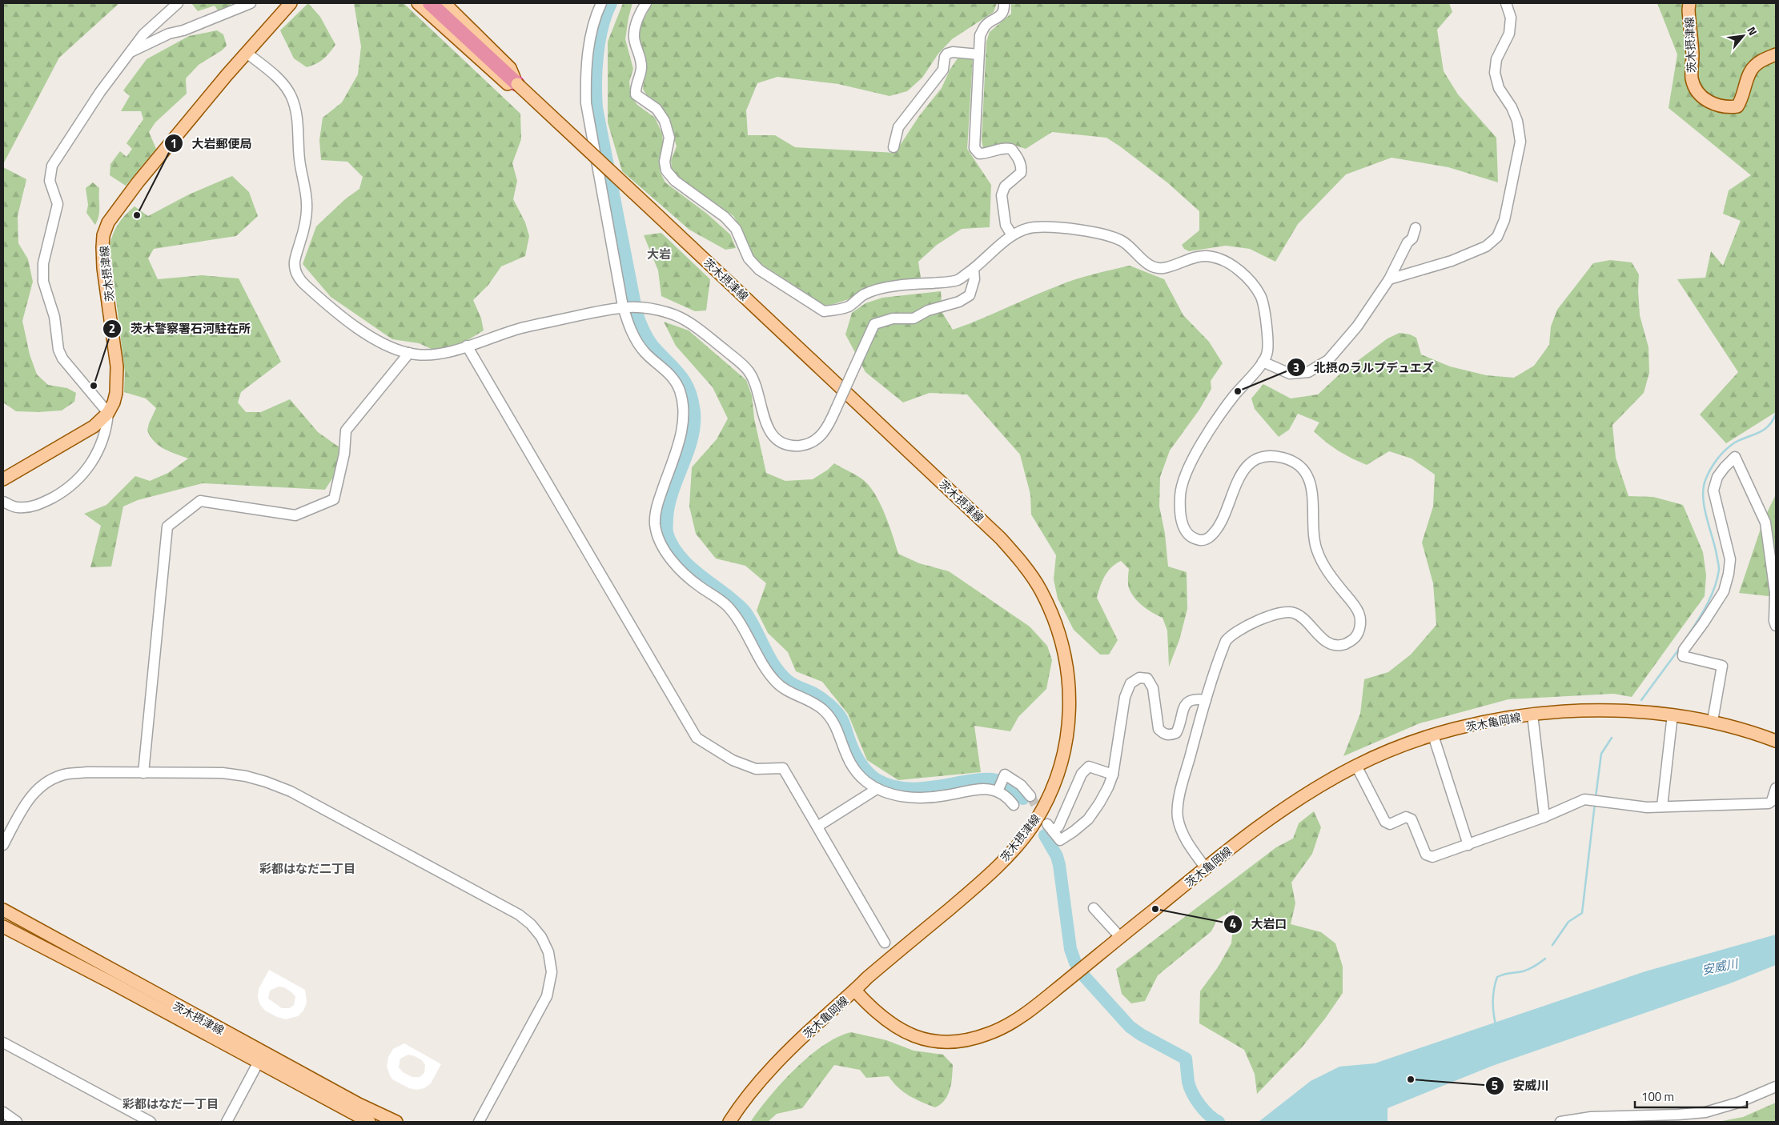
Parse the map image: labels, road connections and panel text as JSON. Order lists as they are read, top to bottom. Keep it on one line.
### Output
{"streets":{"main road":["茨木摂津線","茨木亀岡線"]},"crossings":[["茨木摂津線","茨木亀岡線"]],"districts":["大岩","彩都はなだ二丁目","彩都はなだ一丁目"],"water":["安威川"],"places":["大岩郵便局","茨木警察署石河駐在所","北摂のラルプデュエズ","大岩口","安威川"],"scale_bar":"100 m","north":"top right"}
